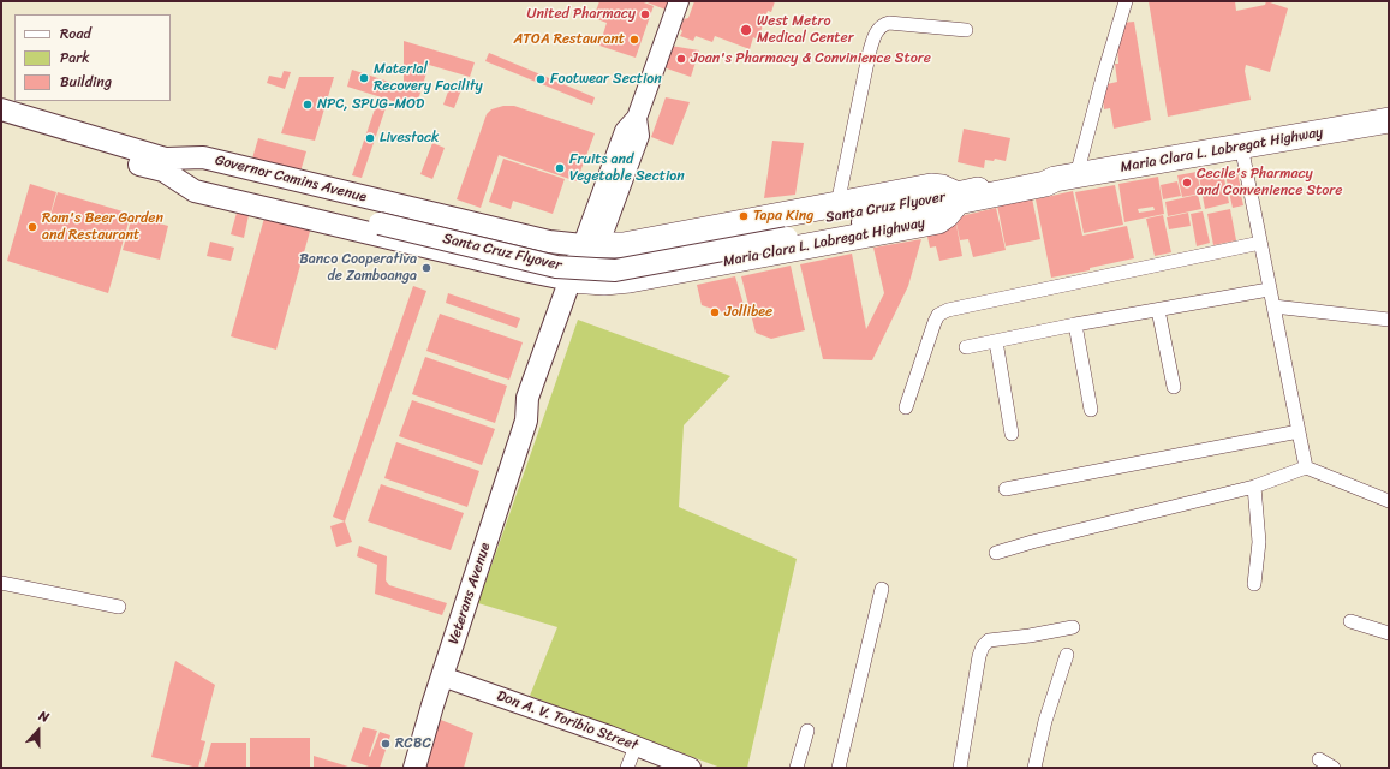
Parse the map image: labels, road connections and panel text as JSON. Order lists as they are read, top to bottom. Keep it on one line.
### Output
{"streets":{"highway":["Maria Clara L. Lobregat Highway"],"main road":["Governor Camins Avenue","Santa Cruz Flyover","Veterans Avenue"],"street":["Don A. V. Toribio Street"]},"crossings":[["Maria Clara L. Lobregat Highway","Governor Camins Avenue"],["Maria Clara L. Lobregat Highway","Santa Cruz Flyover"],["Maria Clara L. Lobregat Highway","Veterans Avenue"],["Governor Camins Avenue","Santa Cruz Flyover"],["Governor Camins Avenue","Veterans Avenue"],["Veterans Avenue","Don A. V. Toribio Street"]],"places":["United Pharmacy","West Metro Medical Center","ATOA Restaurant","Joan's Pharmacy & Convinience Store","Material Recovery Facility","Footwear Section","NPC, SPUG-MOD","Livestock","Fruits and Vegetable Section","Cecile's Pharmacy and Convenience Store","Tapa King","Ram's Beer Garden and Restaurant","Banco Cooperativa de Zamboanga","Jollibee","RCBC"],"legend":["Road","Park","Building"],"north":"top"}
